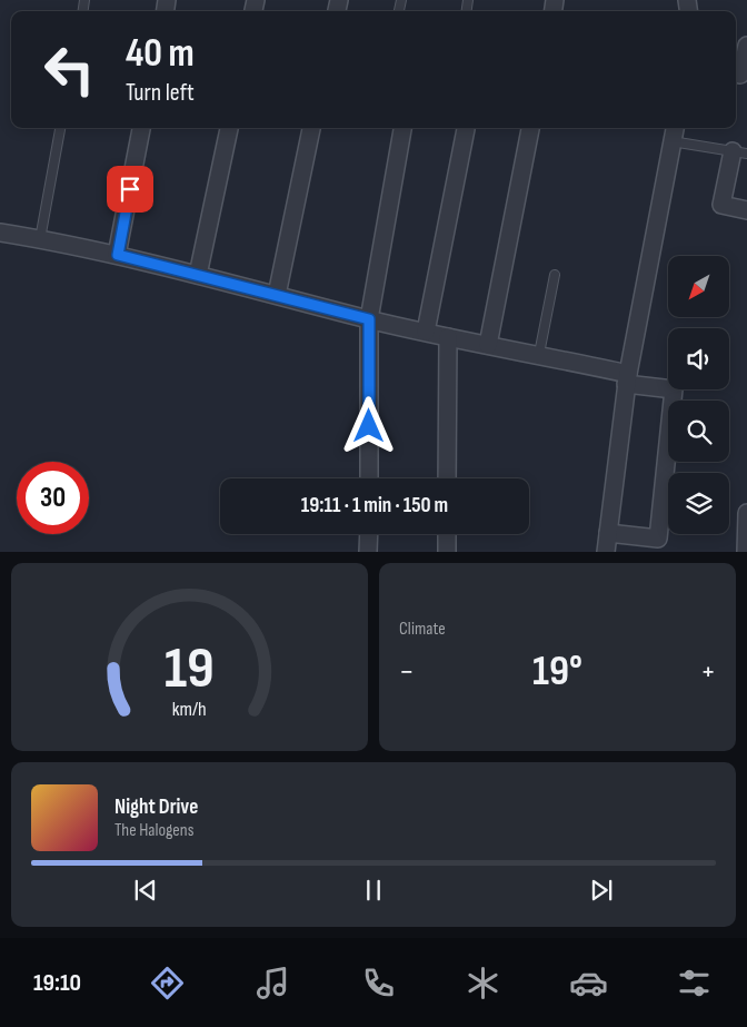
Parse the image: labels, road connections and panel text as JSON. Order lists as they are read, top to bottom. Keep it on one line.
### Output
{"north":"bottom left","page":{"turn":["40 m","Turn left"],"limit":"30","trip":"19:11 · 1 min · 150 m","tile":"Climate","heat":["−","19°","+"],"song":["Night Drive","The Halogens"],"tabs":"19:10","gauge":["19","km/h"]}}
